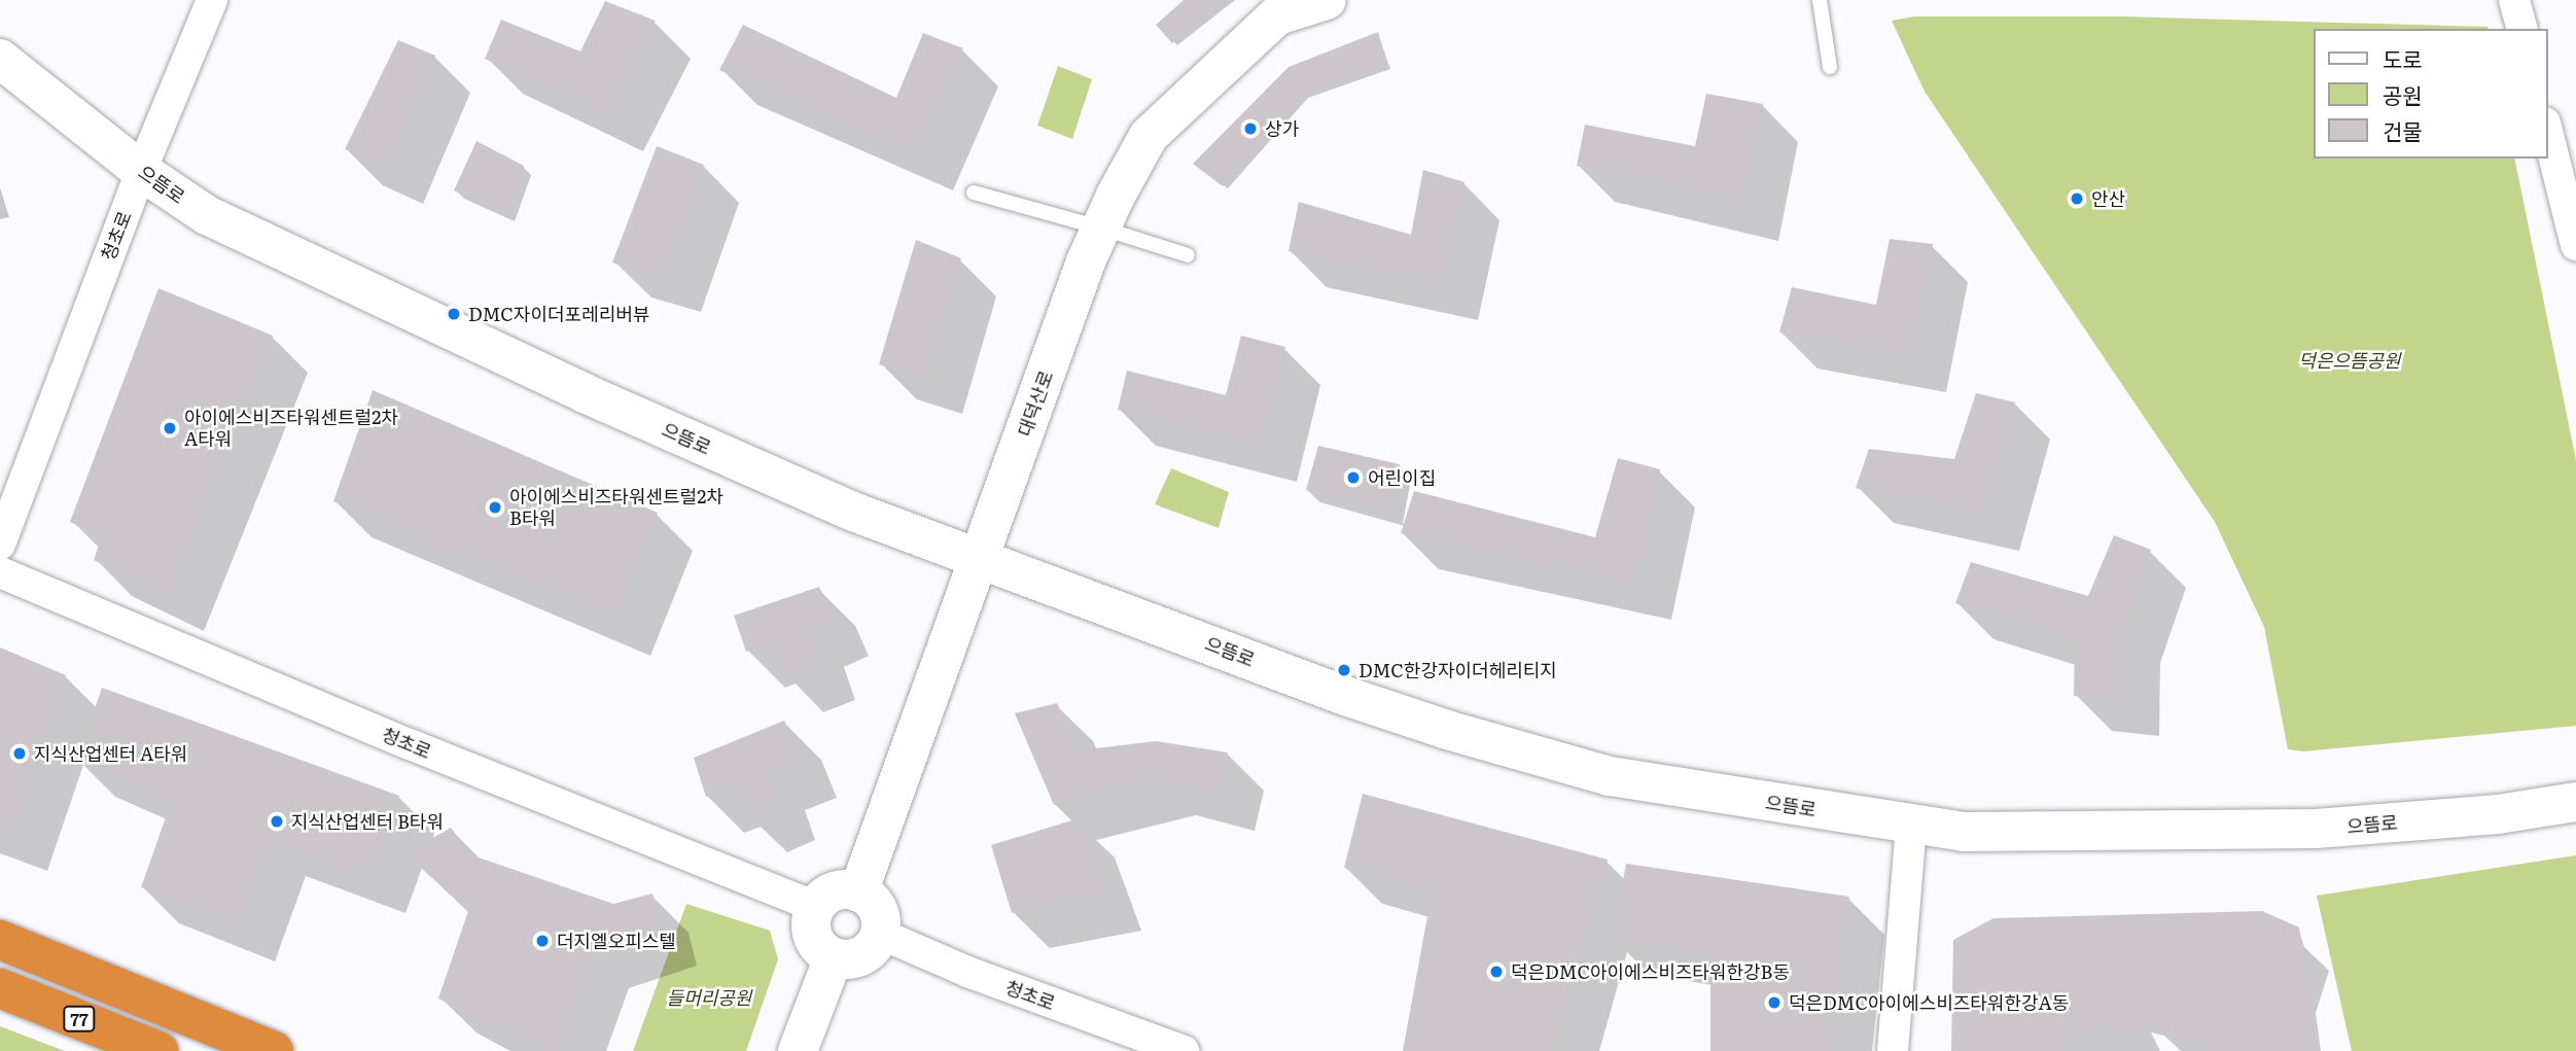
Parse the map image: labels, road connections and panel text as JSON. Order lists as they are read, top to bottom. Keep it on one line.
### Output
{"streets":{"highway":["77"],"street":["으뜸로","청초로","대덕산로"]},"crossings":[["으뜸로","청초로"],["으뜸로","대덕산로"],["청초로","대덕산로"]],"parks":["덕은으뜸공원","들머리공원"],"places":["상가","안산","DMC자이더포레리버뷰","아이에스비즈타워센트럴2차 A타워","어린이집","아이에스비즈타워센트럴2차 B타워","DMC한강자이더헤리티지","지식산업센터 A타워","지식산업센터 B타워","더지엘오피스텔","덕은DMC아이에스비즈타워한강B동","덕은DMC아이에스비즈타워한강A동"],"legend":["도로","공원","건물"]}
